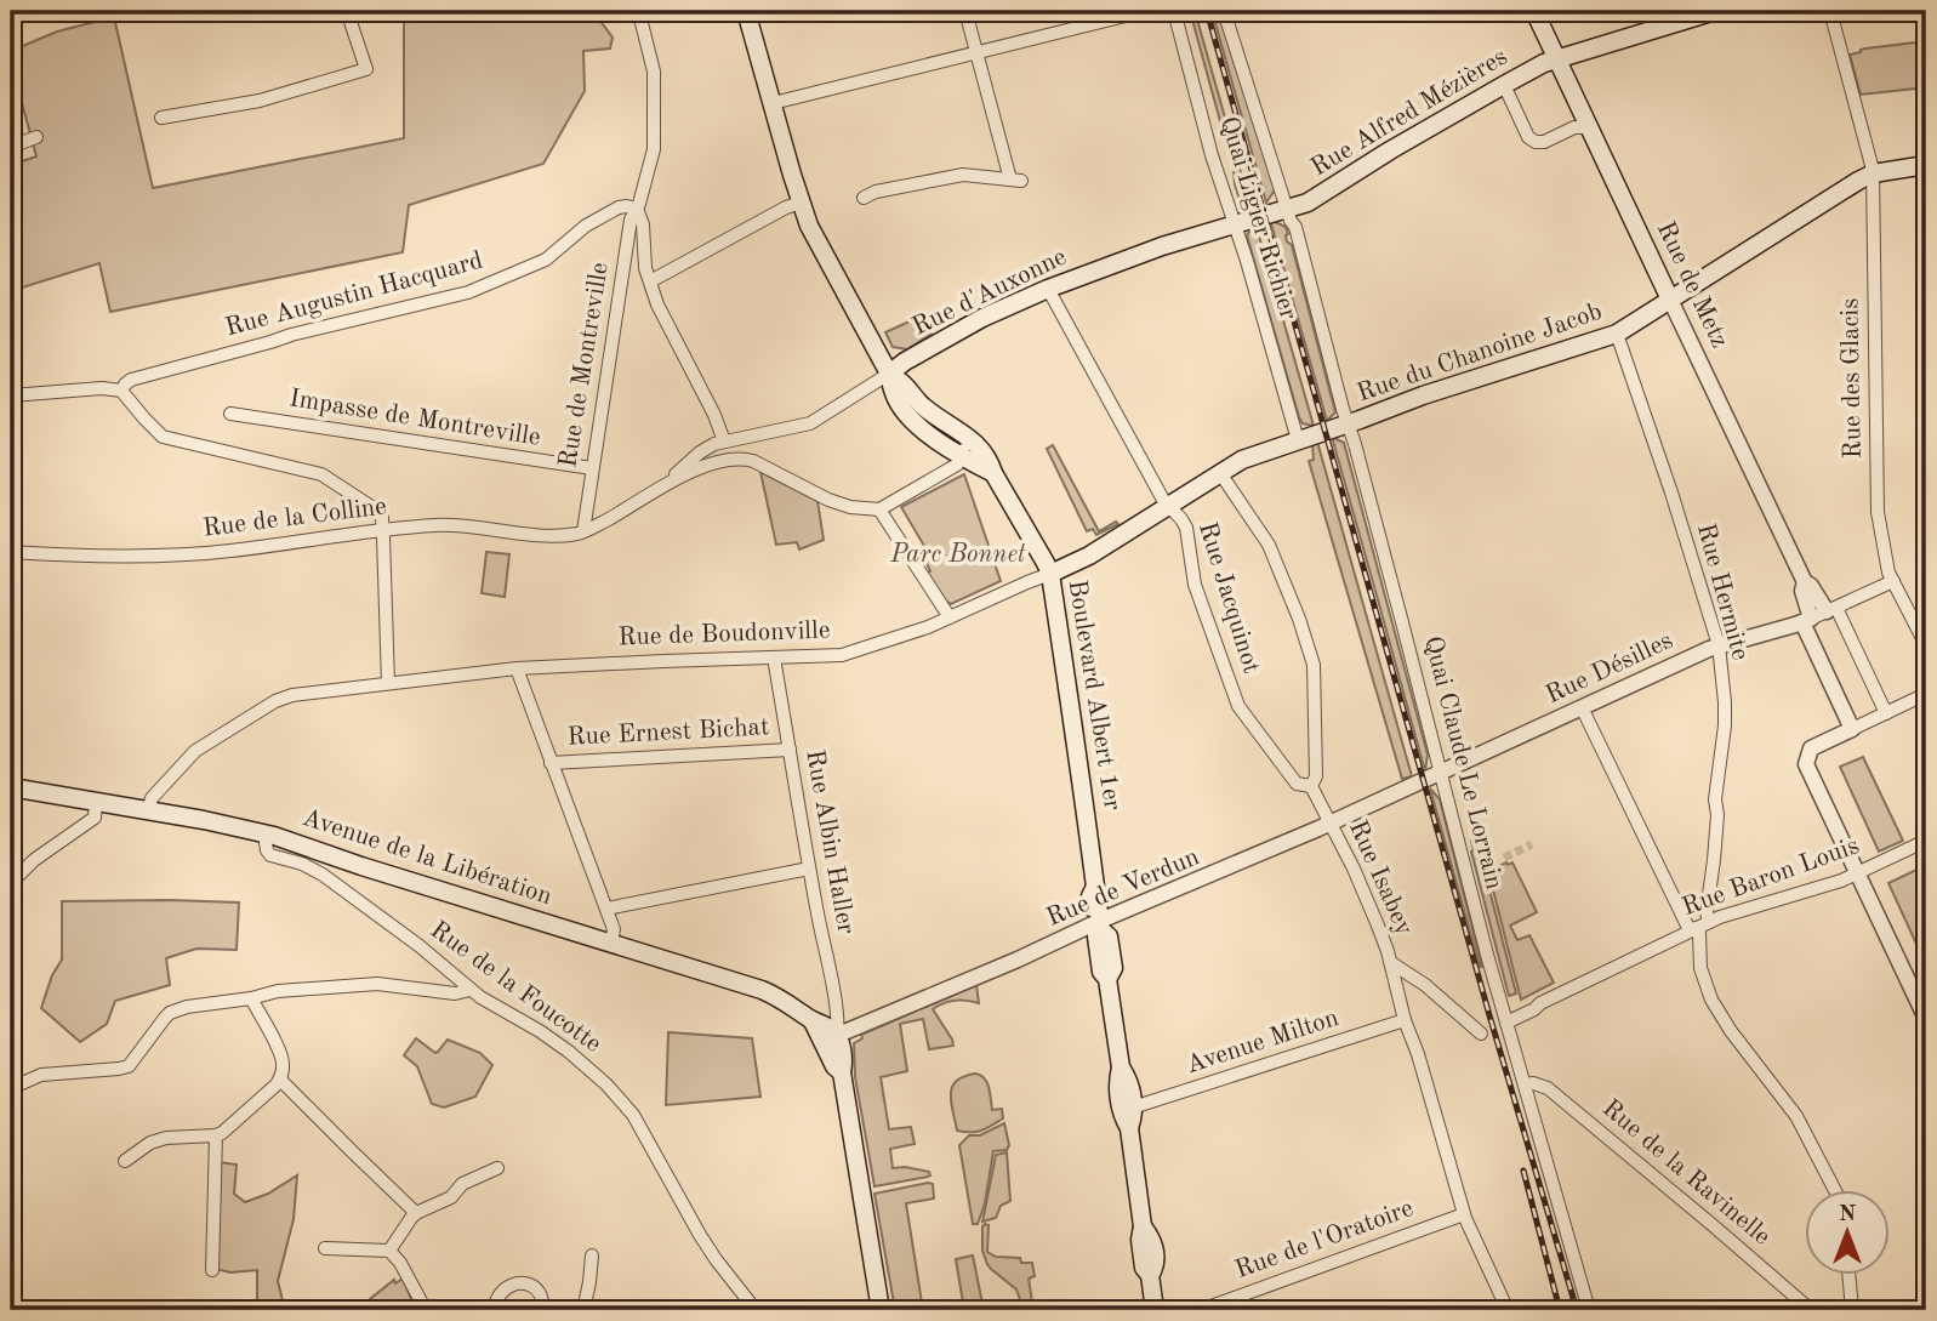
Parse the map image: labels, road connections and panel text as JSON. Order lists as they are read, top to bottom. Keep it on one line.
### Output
{"streets":{"main road":["Rue Alfred Mézières","Rue de Metz","Rue d'Auxonne","Rue du Chanoine Jacob","Rue de Boudonville","Boulevard Albert 1er","Avenue de la Libération"],"street":["Quai Ligier Richier","Rue Augustin Hacquard","Rue de Montreville","Rue des Glacis","Impasse de Montreville","Rue de la Colline","Rue Hermite","Rue Jacquinot","Rue Désilles","Rue Ernest Bichat","Quai Claude Le Lorrain","Rue Albin Haller","Rue Baron Louis","Rue Isabey","Rue de Verdun","Rue de la Foucotte","Avenue Milton","Rue de la Ravinelle","Rue de l'Oratoire"]},"crossings":[["Rue Alfred Mézières","Rue de Metz"],["Rue Alfred Mézières","Rue d'Auxonne"],["Rue Alfred Mézières","Quai Claude Le Lorrain"],["Quai Ligier Richier","Rue d'Auxonne"],["Quai Ligier Richier","Rue du Chanoine Jacob"],["Quai Ligier Richier","Rue de Boudonville"],["Rue de Metz","Rue du Chanoine Jacob"],["Rue d'Auxonne","Rue Jacquinot"],["Rue d'Auxonne","Quai Claude Le Lorrain"],["Rue Augustin Hacquard","Rue de Montreville"],["Rue du Chanoine Jacob","Rue des Glacis"],["Rue du Chanoine Jacob","Rue Hermite"],["Rue du Chanoine Jacob","Rue de Boudonville"],["Rue du Chanoine Jacob","Quai Claude Le Lorrain"],["Rue de Montreville","Impasse de Montreville"],["Rue de Montreville","Rue de la Colline"],["Rue Hermite","Rue Désilles"],["Rue Hermite","Rue Baron Louis"],["Rue Jacquinot","Rue de Boudonville"],["Rue Jacquinot","Rue Isabey"],["Rue de Boudonville","Boulevard Albert 1er"],["Rue de Boudonville","Rue Albin Haller"],["Rue de Boudonville","Avenue de la Libération"],["Rue Désilles","Quai Claude Le Lorrain"],["Rue Désilles","Rue de Verdun"],["Boulevard Albert 1er","Rue de Verdun"],["Boulevard Albert 1er","Avenue Milton"],["Rue Ernest Bichat","Rue Albin Haller"],["Quai Claude Le Lorrain","Rue Baron Louis"],["Quai Claude Le Lorrain","Rue de Verdun"],["Quai Claude Le Lorrain","Rue de la Ravinelle"],["Rue Albin Haller","Avenue de la Libération"],["Rue Albin Haller","Rue de Verdun"],["Avenue de la Libération","Rue de Verdun"],["Avenue de la Libération","Rue de la Foucotte"],["Rue Isabey","Rue de Verdun"],["Rue Isabey","Avenue Milton"],["Rue Isabey","Rue de l'Oratoire"]],"parks":["Parc Bonnet"],"north":"top"}
